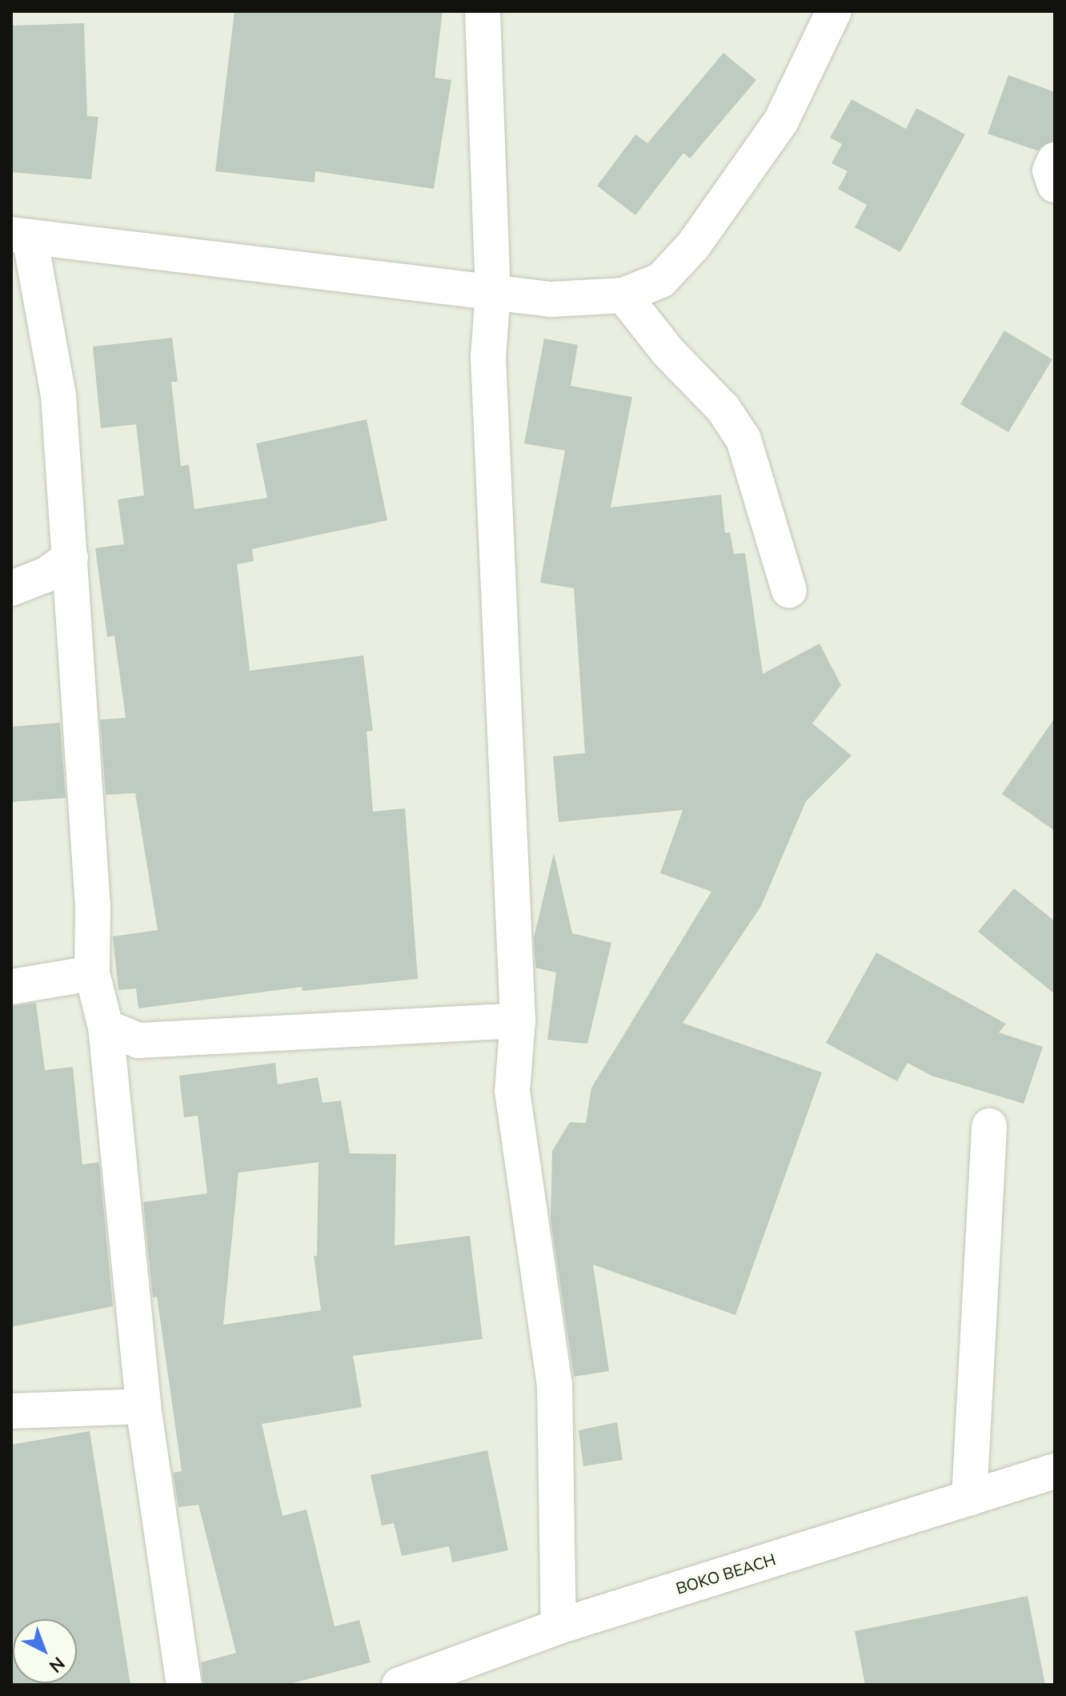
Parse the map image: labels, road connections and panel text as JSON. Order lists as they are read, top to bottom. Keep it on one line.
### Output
{"streets":{"street":["BOKO BEACH"]},"north":"bottom right"}
